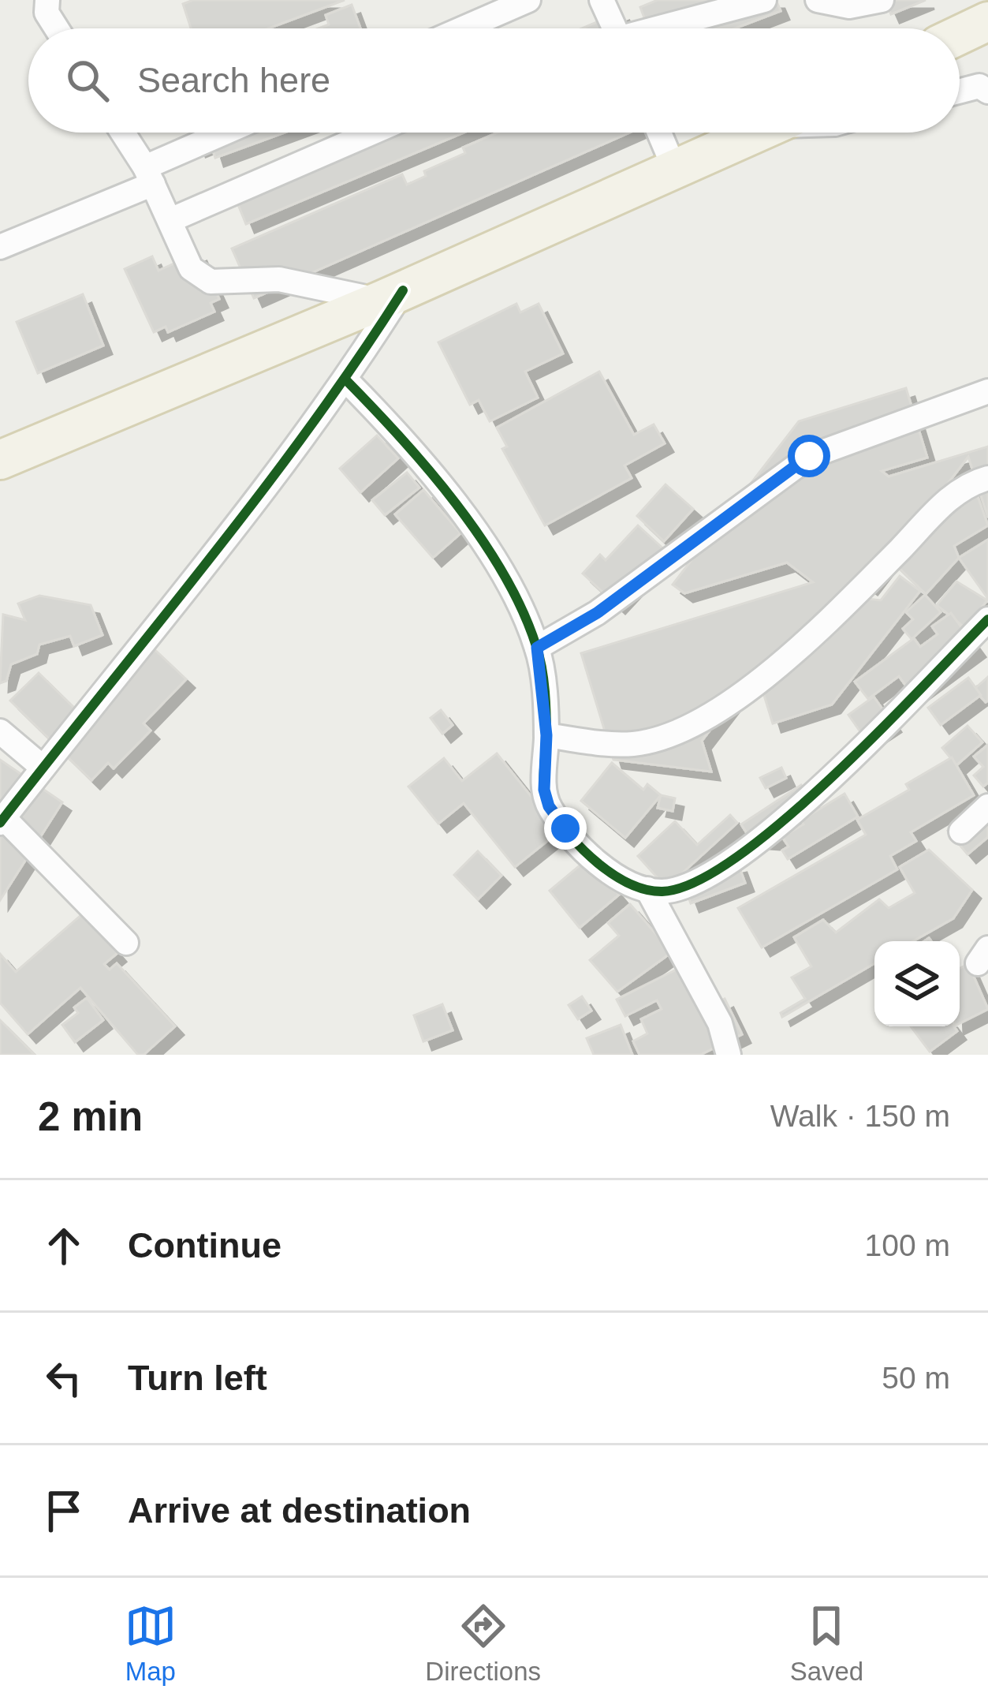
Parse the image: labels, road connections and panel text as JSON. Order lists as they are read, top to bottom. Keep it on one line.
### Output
{"page":{"search":"Search here","heading":["2 min","Walk · 150 m"],"list":[["Continue","100 m"],["Turn left","50 m"],"Arrive at destination"],"nav":["Map","Directions","Saved"]}}
